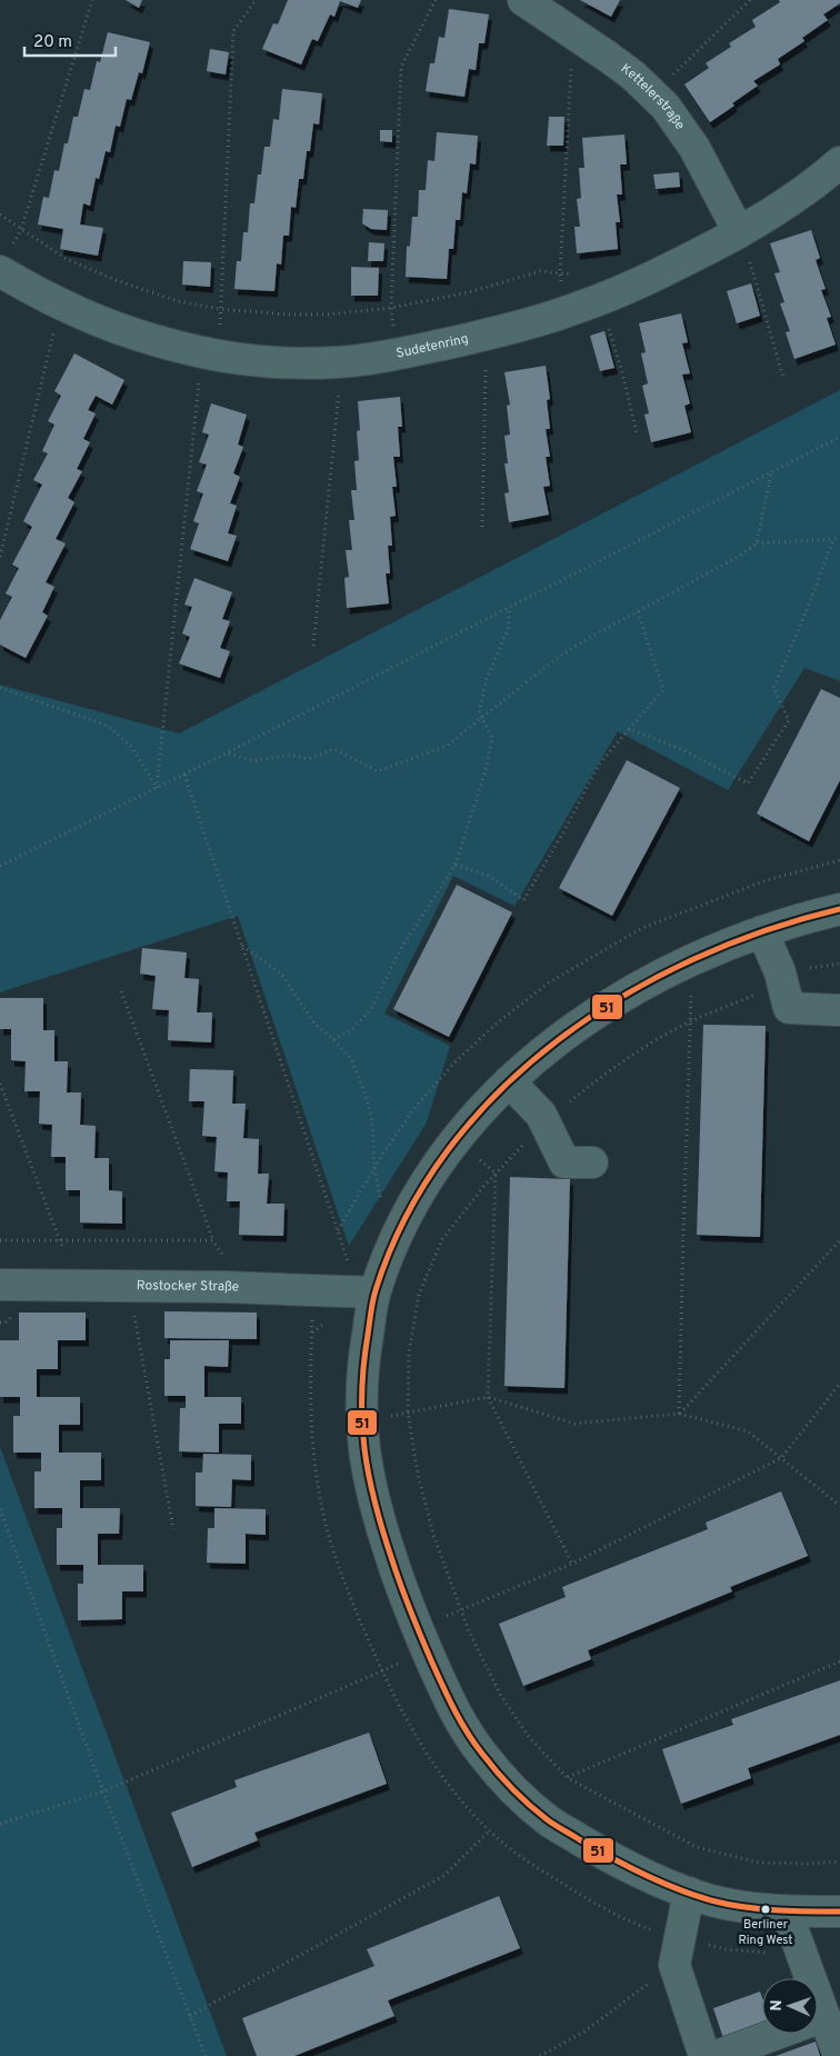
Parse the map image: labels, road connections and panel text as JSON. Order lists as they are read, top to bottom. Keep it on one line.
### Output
{"streets":{"street":["Kettelerstraße","Sudetenring","Rostocker Straße"]},"crossings":[["Kettelerstraße","Sudetenring"]],"places":["Berliner Ring West"],"lines":["transit line 51"],"scale_bar":"20 m","north":"left"}
